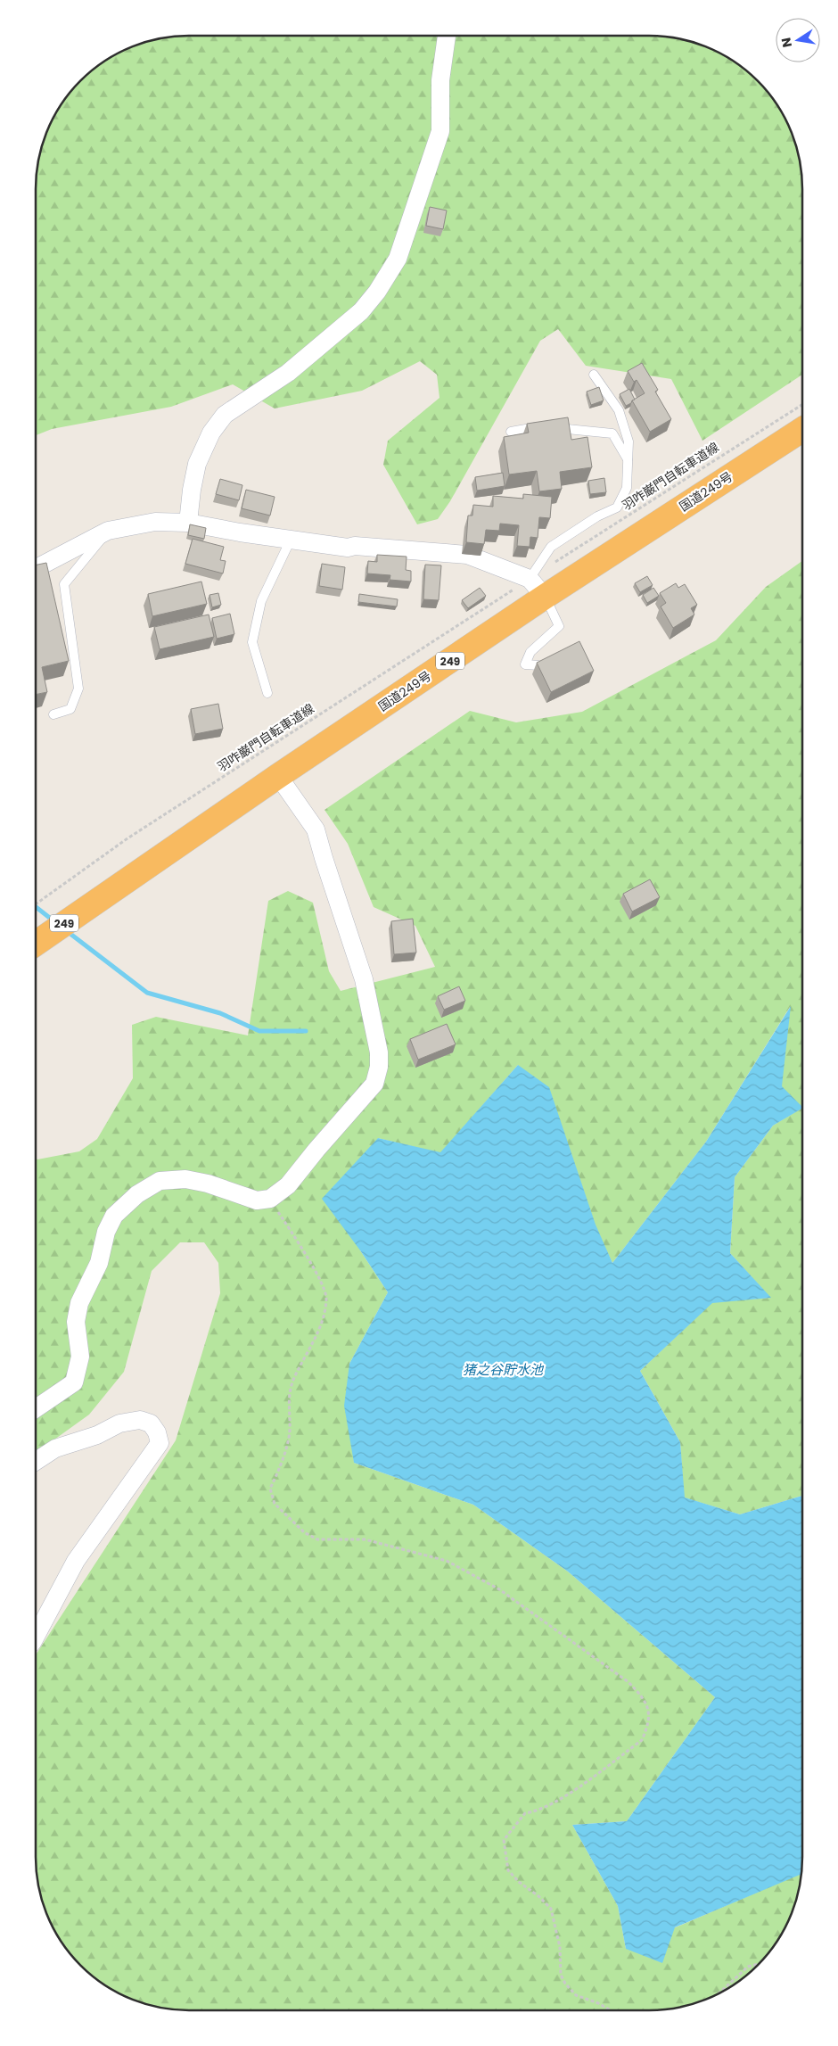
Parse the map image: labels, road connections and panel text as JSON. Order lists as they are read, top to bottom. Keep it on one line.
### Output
{"streets":{"highway":["国道249号","249"],"path":["羽咋巌門自転車道線"]},"crossings":[["羽咋巌門自転車道線","国道249号"]],"water":["猪之谷貯水池"],"north":"left"}
